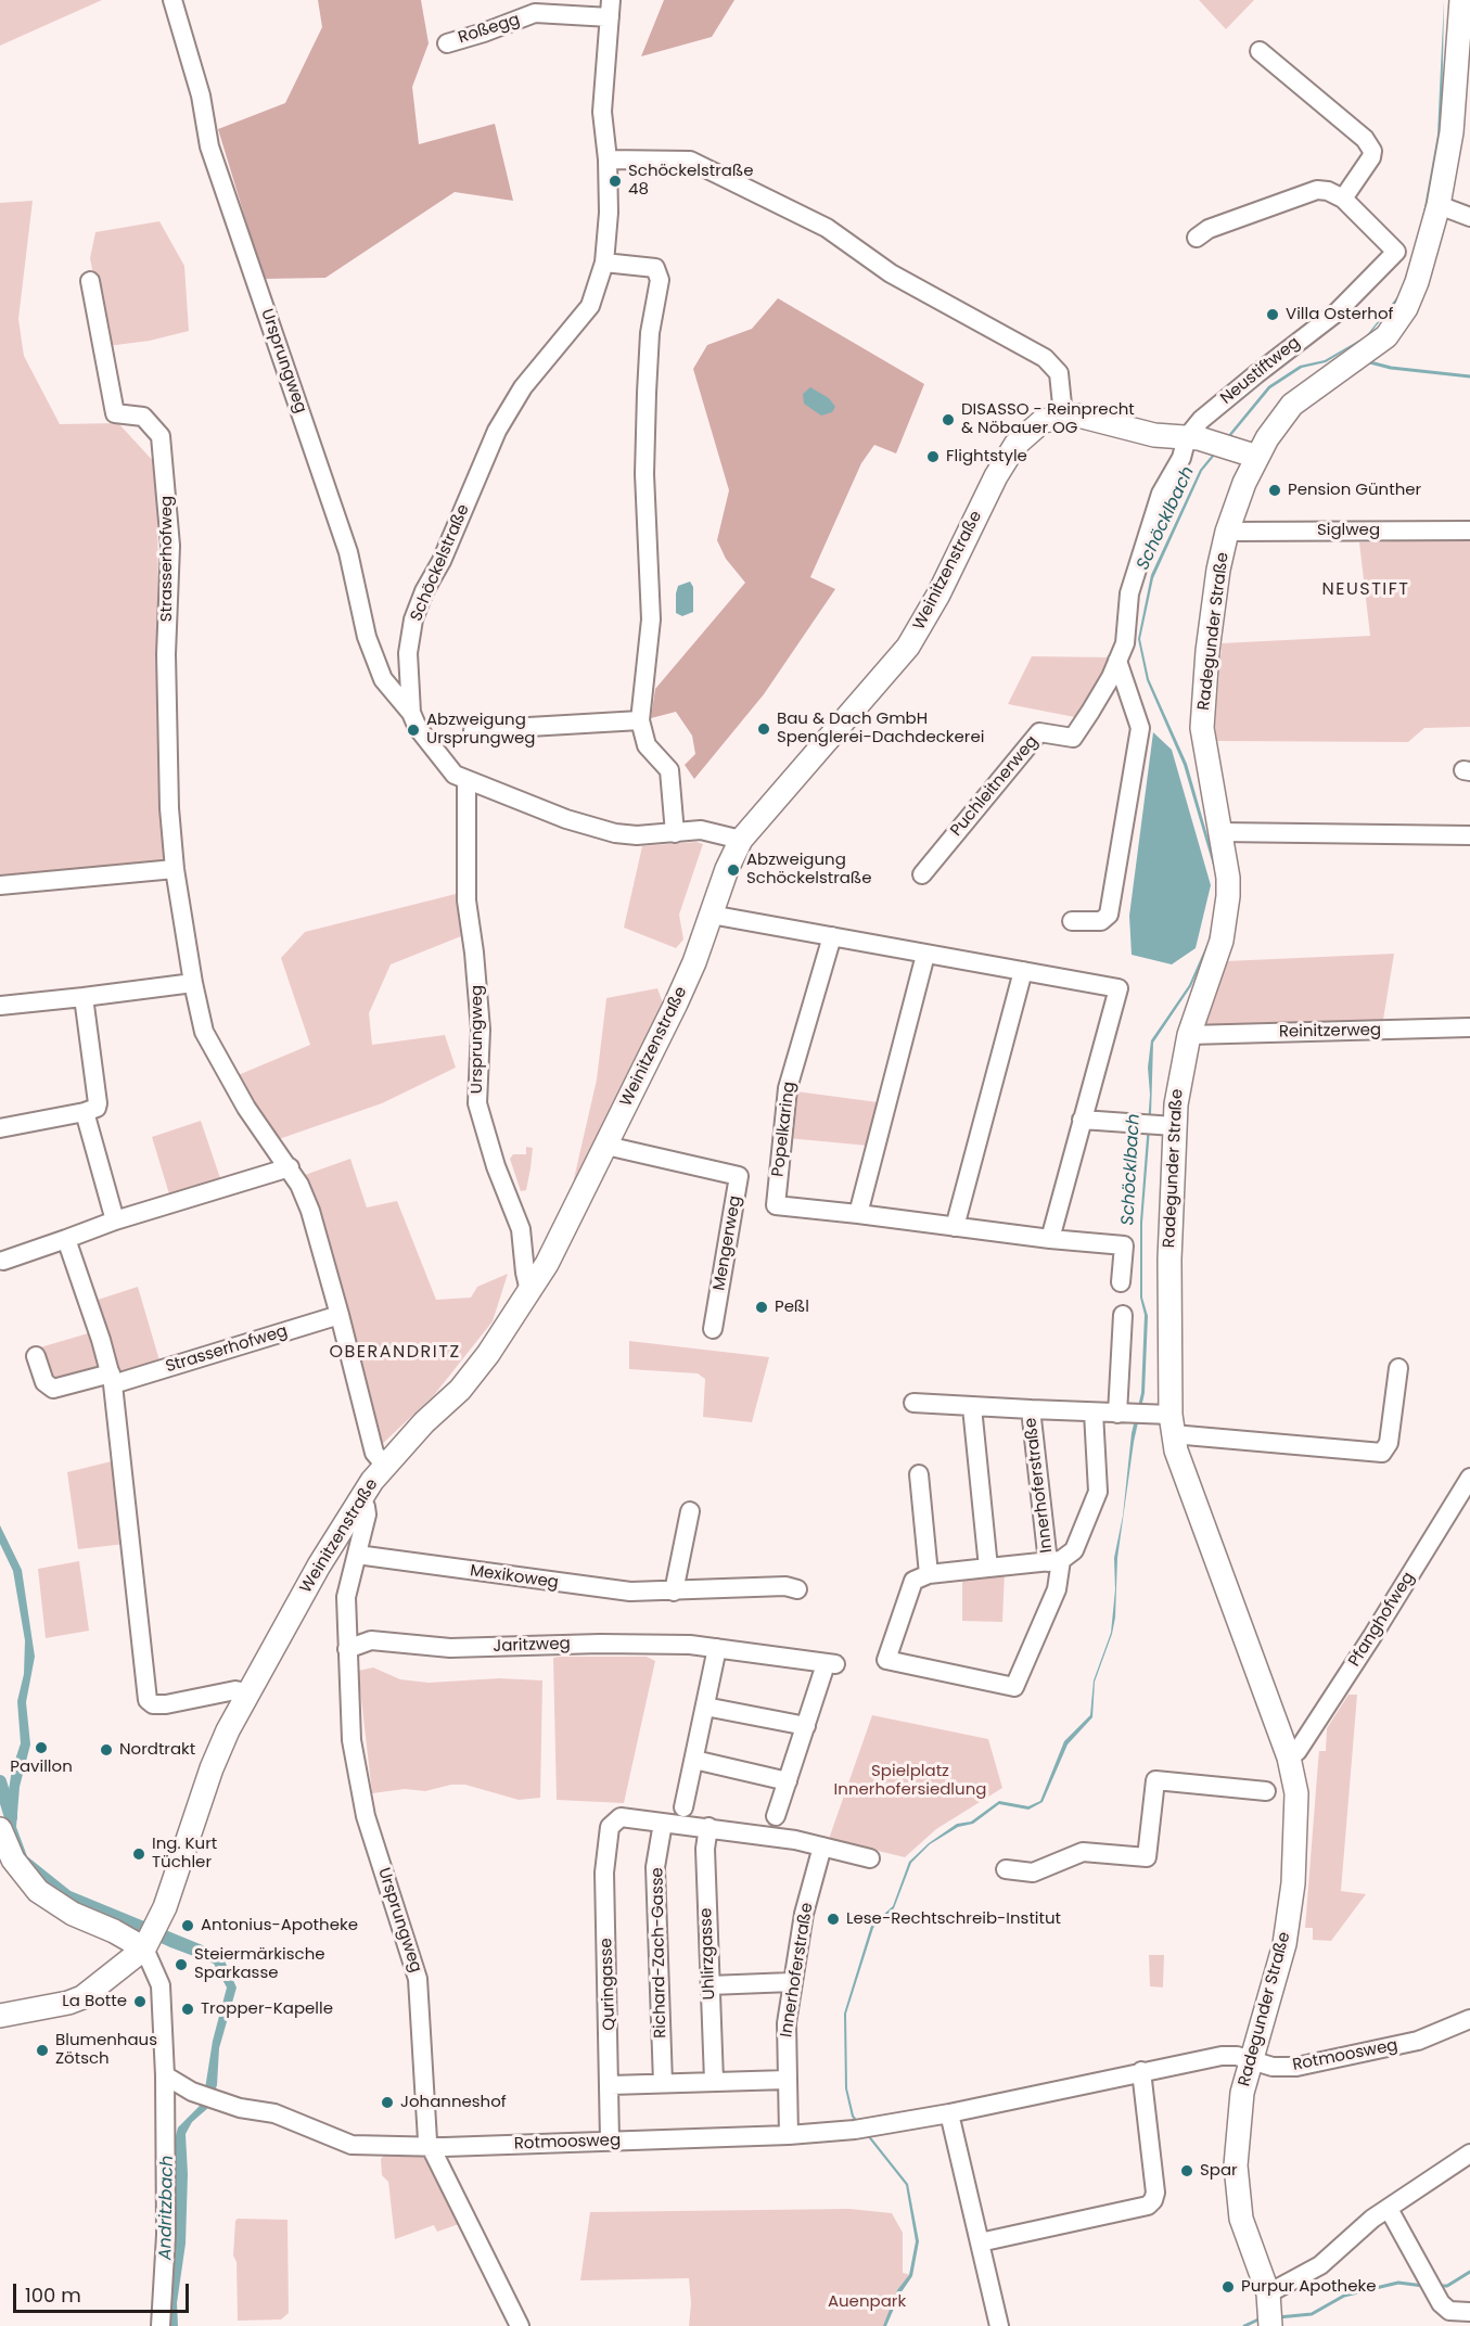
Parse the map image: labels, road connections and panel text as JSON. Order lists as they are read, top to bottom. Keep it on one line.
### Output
{"streets":{"main road":["Weinitzenstraße","Radegunder Straße"],"street":["Roßegg","Ursprungweg","Neustiftweg","Siglweg","Strasserhofweg","Schöckelstraße","Puchleitnerweg","Reinitzerweg","Popelkaring","Mengerweg","Innerhoferstraße","Mexikoweg","Pfanghofweg","Jaritzweg","Richard-Zach-Gasse","Uhlirzgasse","Quringasse","Rotmoosweg"]},"crossings":[["Roßegg","Schöckelstraße"],["Ursprungweg","Schöckelstraße"],["Ursprungweg","Weinitzenstraße"],["Ursprungweg","Mexikoweg"],["Ursprungweg","Jaritzweg"],["Ursprungweg","Rotmoosweg"],["Neustiftweg","Puchleitnerweg"],["Siglweg","Radegunder Straße"],["Strasserhofweg","Weinitzenstraße"],["Schöckelstraße","Weinitzenstraße"],["Weinitzenstraße","Mengerweg"],["Radegunder Straße","Reinitzerweg"],["Radegunder Straße","Innerhoferstraße"],["Radegunder Straße","Pfanghofweg"],["Radegunder Straße","Rotmoosweg"],["Innerhoferstraße","Rotmoosweg"],["Richard-Zach-Gasse","Quringasse"],["Quringasse","Rotmoosweg"]],"districts":["NEUSTIFT","OBERANDRITZ"],"water":["Schöcklbach","Andritzbach"],"parks":["Spielplatz Innerhofersiedlung","Auenpark"],"places":["Schöckelstraße 48","Villa Osterhof","DISASSO - Reinprecht & Nöbauer OG","Flightstyle","Pension Günther","Bau & Dach GmbH Spenglerei-Dachdeckerei","Abzweigung Ursprungweg","Abzweigung Schöckelstraße","Peßl","Pavillon","Nordtrakt","Ing. Kurt Tüchler","Lese-Rechtschreib-Institut","Antonius-Apotheke","Steiermärkische Sparkasse","La Botte","Tropper-Kapelle","Blumenhaus Zötsch","Johanneshof","Spar","Purpur Apotheke"],"scale_bar":"100 m"}
